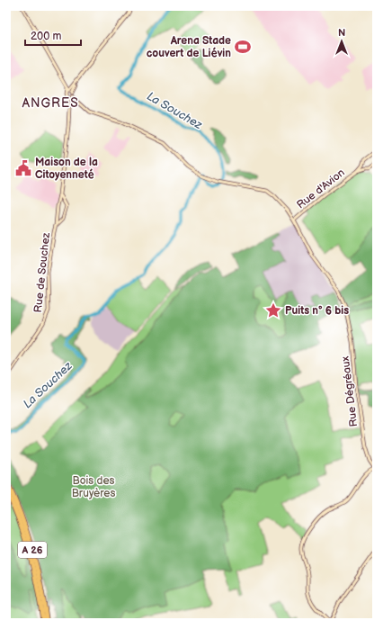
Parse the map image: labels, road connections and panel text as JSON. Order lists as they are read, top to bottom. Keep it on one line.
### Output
{"streets":{"highway":["A 26"],"main road":["Rue d'Avion","Rue de Souchez","Rue Dégréaux"]},"crossings":[["Rue d'Avion","Rue Dégréaux"]],"districts":["ANGRES"],"water":["La Souchez"],"parks":["Bois des Bruyères"],"places":{"sports":["Arena Stade couvert de Liévin"],"public building":["Maison de la Citoyenneté"],"place":["Puits n° 6 bis"]},"scale_bar":"200 m","north":"top"}
